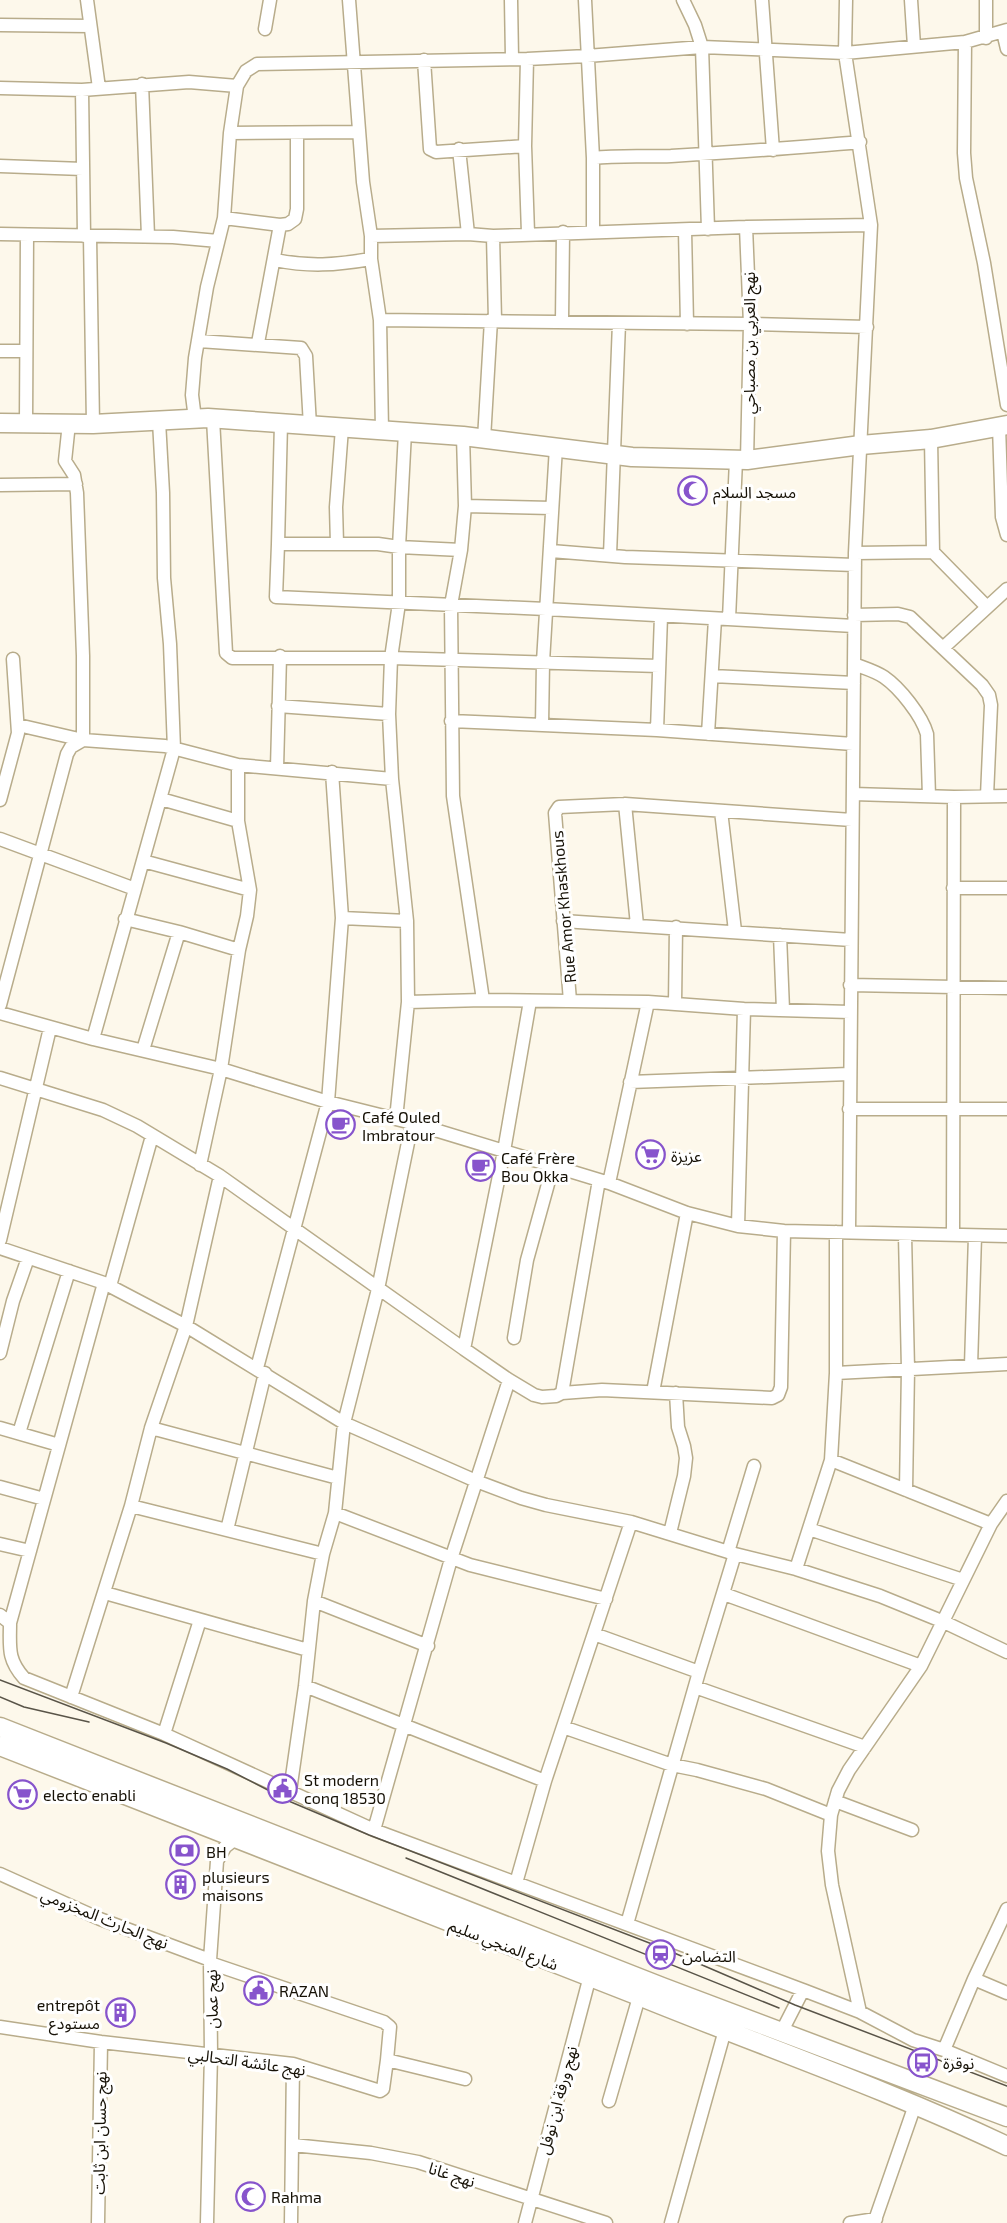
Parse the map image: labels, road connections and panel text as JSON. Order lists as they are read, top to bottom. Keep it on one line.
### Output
{"streets":{"main road":["شارع المنجي سليم"],"street":["نهج العربي بن مصباحي","Rue Amor Khaskhous","نهج الحارث المخزومي","نهج عمان","نهج عائشة التحالبي","نهج ورقة ابن نوفل","نهج حسان ابن ثابت","نهج غانا"]},"crossings":[["نهج الحارث المخزومي","نهج عمان"],["نهج الحارث المخزومي","نهج عائشة التحالبي"],["شارع المنجي سليم","نهج عمان"],["شارع المنجي سليم","نهج ورقة ابن نوفل"],["نهج عمان","نهج عائشة التحالبي"],["نهج عائشة التحالبي","نهج حسان ابن ثابت"],["نهج ورقة ابن نوفل","نهج غانا"]],"places":{"mosque":["مسجد السلام","Rahma"],"cafe":["Café Ouled Imbratour","Café Frère Bou Okka"],"supermarket":["عزيزة","electo enabli"],"public building":["St modern conq 18530","RAZAN"],"bank":["BH"],"building":["plusieurs maisons","entrepôt مستودع"],"station":["التضامن"],"bus stop":["نوقرة"]}}
